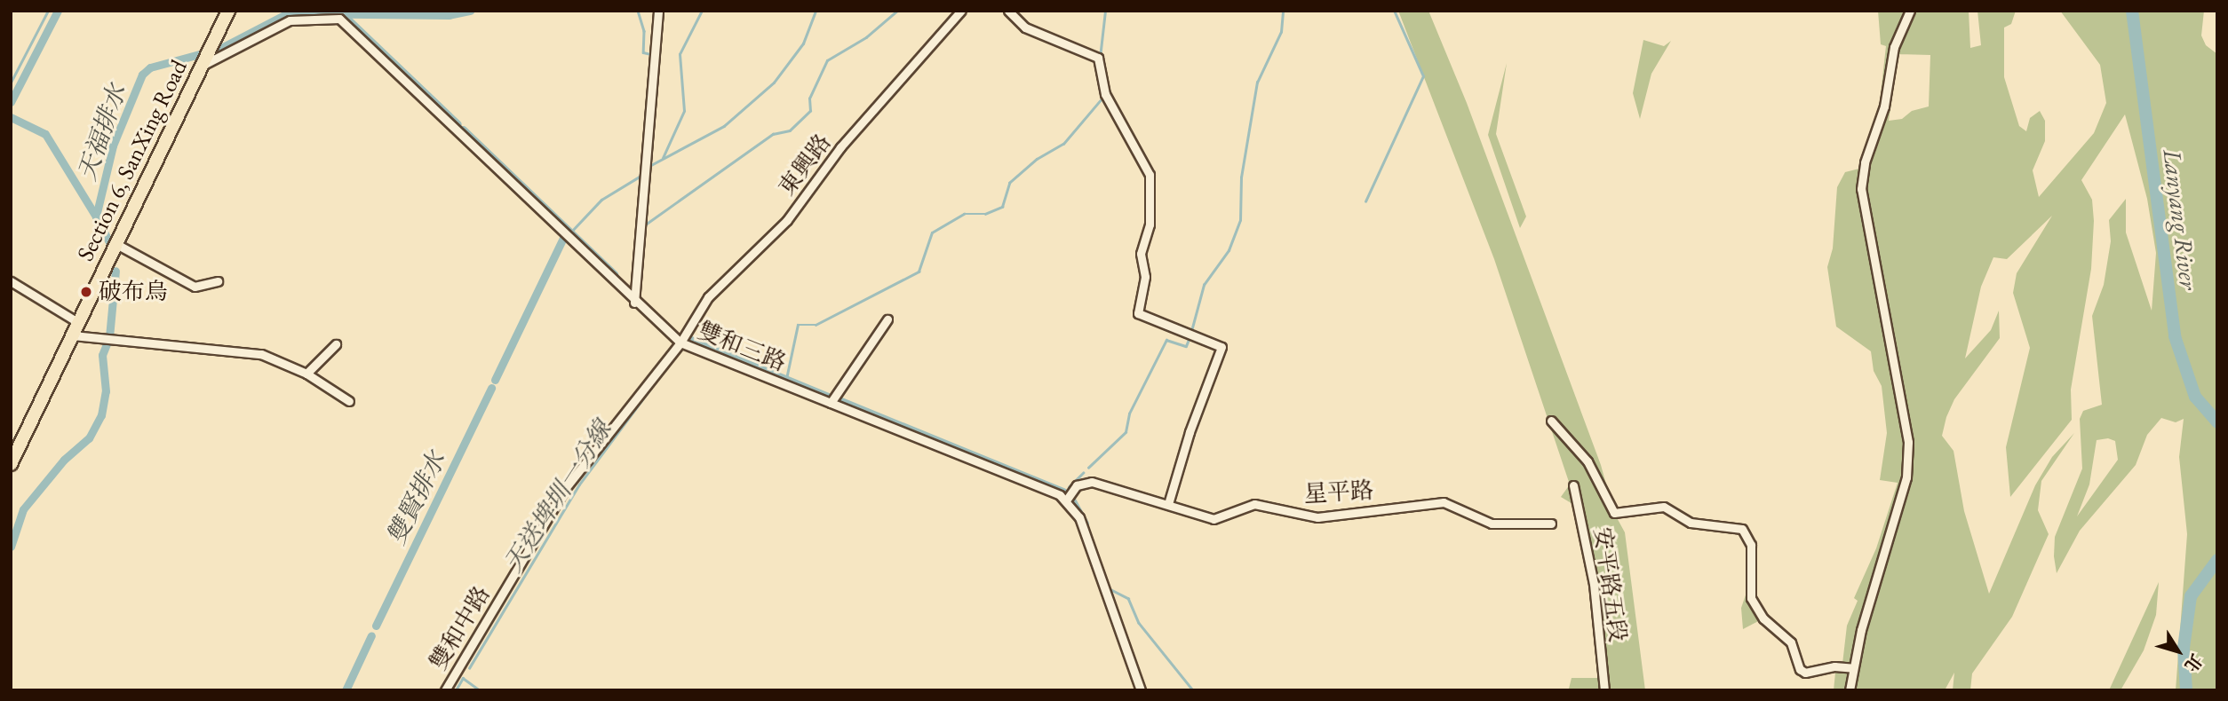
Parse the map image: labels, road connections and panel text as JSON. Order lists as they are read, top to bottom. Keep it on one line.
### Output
{"streets":{"main road":["Section 6, SanXing Road"],"street":["東興路","雙和三路","星平路","安平路五段","雙和中路"]},"crossings":[["Section 6, SanXing Road","雙和三路"],["東興路","雙和三路"],["東興路","雙和中路"],["雙和三路","星平路"],["雙和三路","雙和中路"]],"water":["天福排水","Lanyang River","天送埤圳一分線","雙賢排水"],"places":["破布烏"],"north":"bottom right"}
